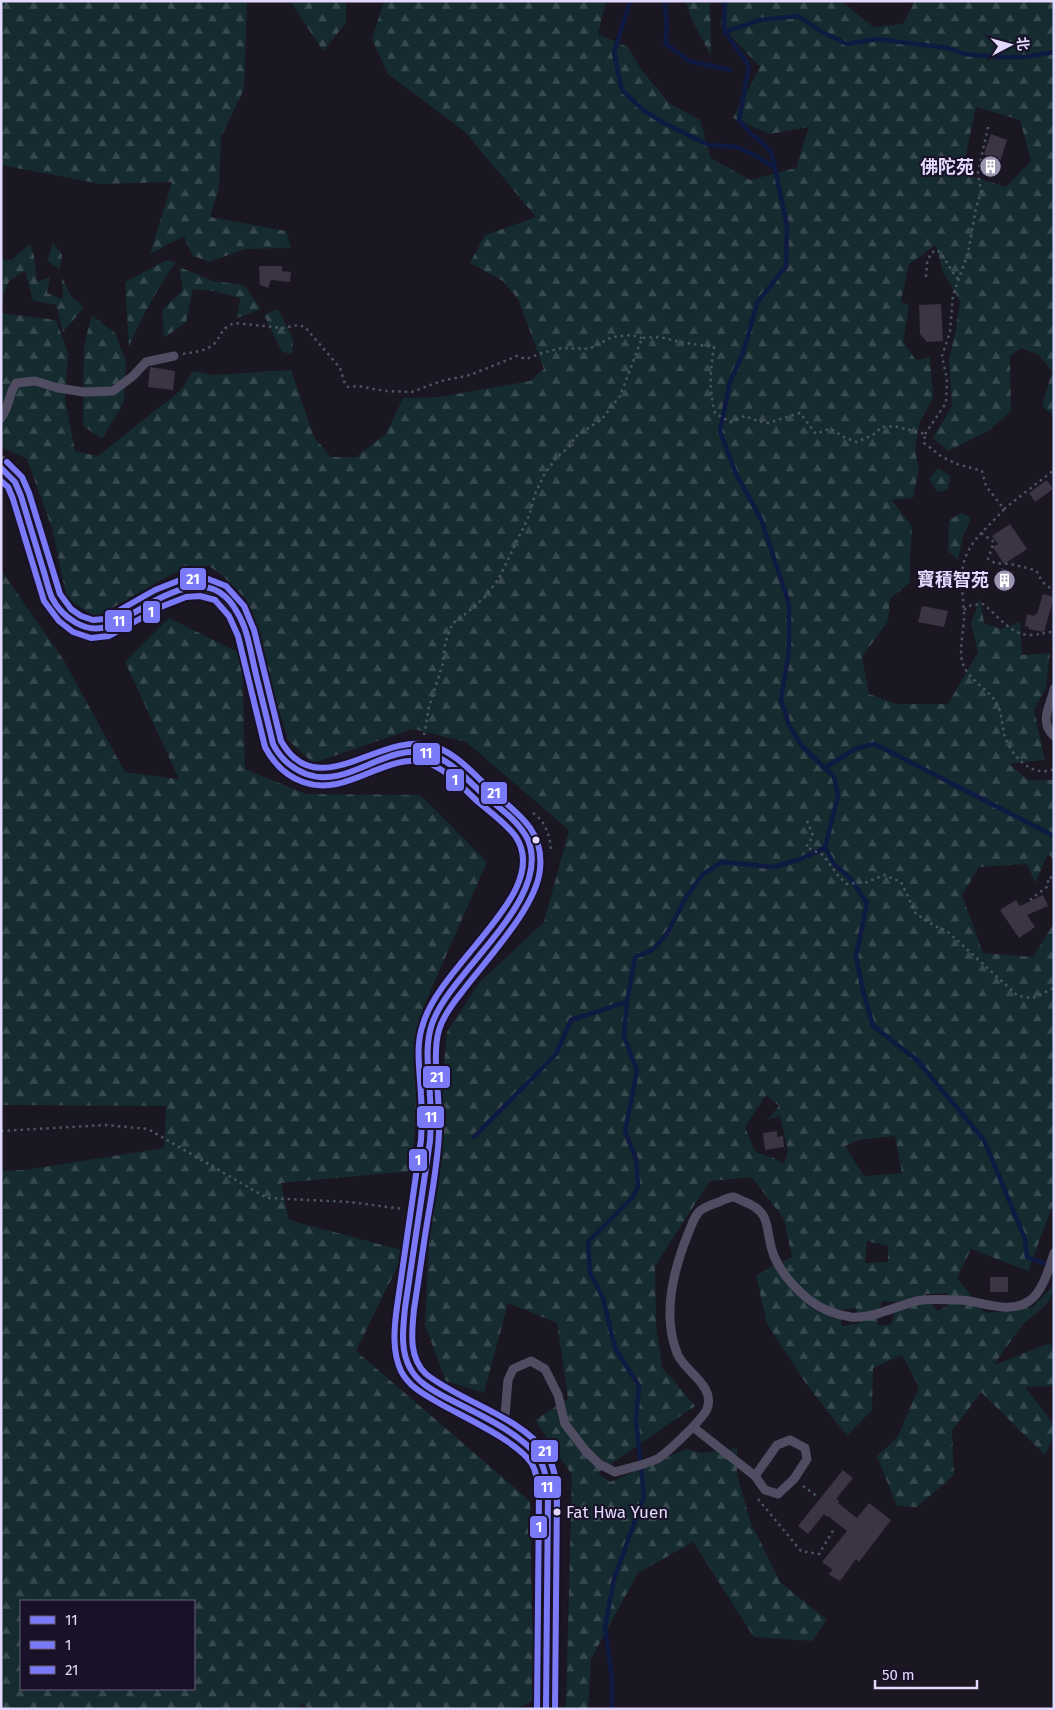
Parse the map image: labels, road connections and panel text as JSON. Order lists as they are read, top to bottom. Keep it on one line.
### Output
{"places":{"building":["佛陀苑","寶積智苑"],"other":["Fat Hwa Yuen"]},"lines":["transit line 21","transit line 11","transit line 1"],"legend":["11","1","21"],"scale_bar":"50 m","north":"right"}
